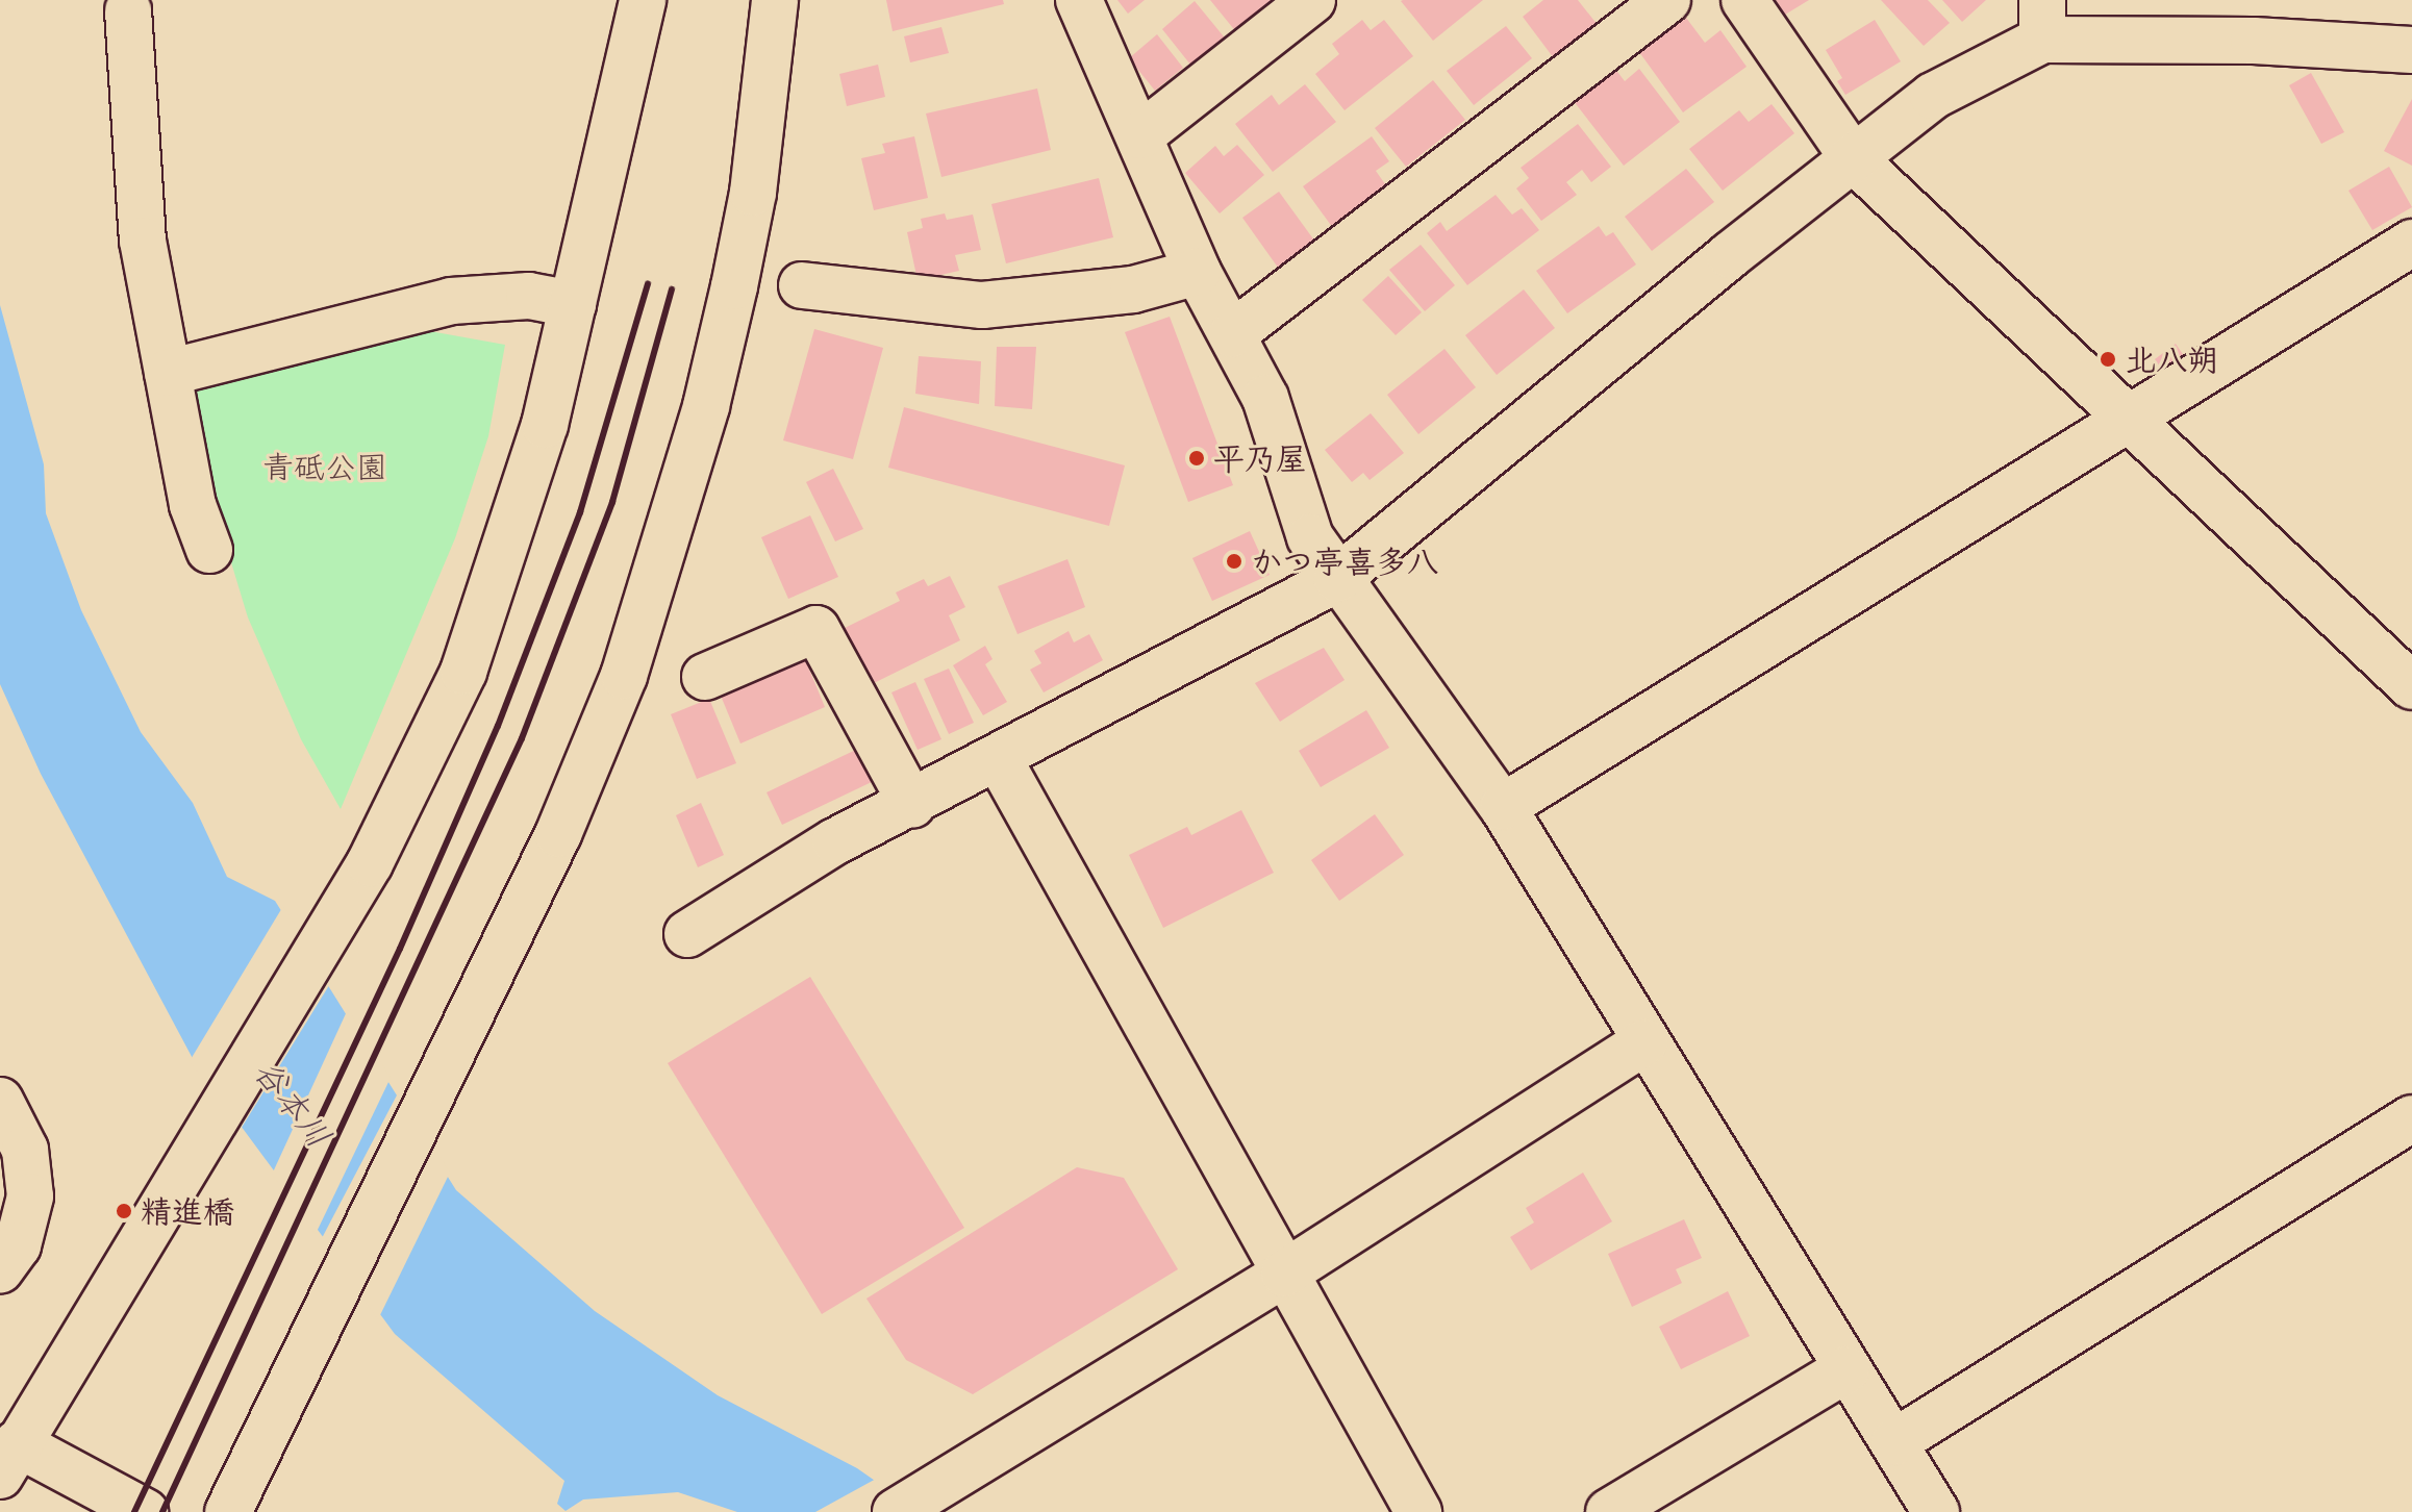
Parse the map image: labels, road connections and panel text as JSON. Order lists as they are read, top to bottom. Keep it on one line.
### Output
{"water":["谷本川"],"parks":["青砥公園"],"places":["北八朔","平乃屋","かつ亭喜多八","精進橋"]}
